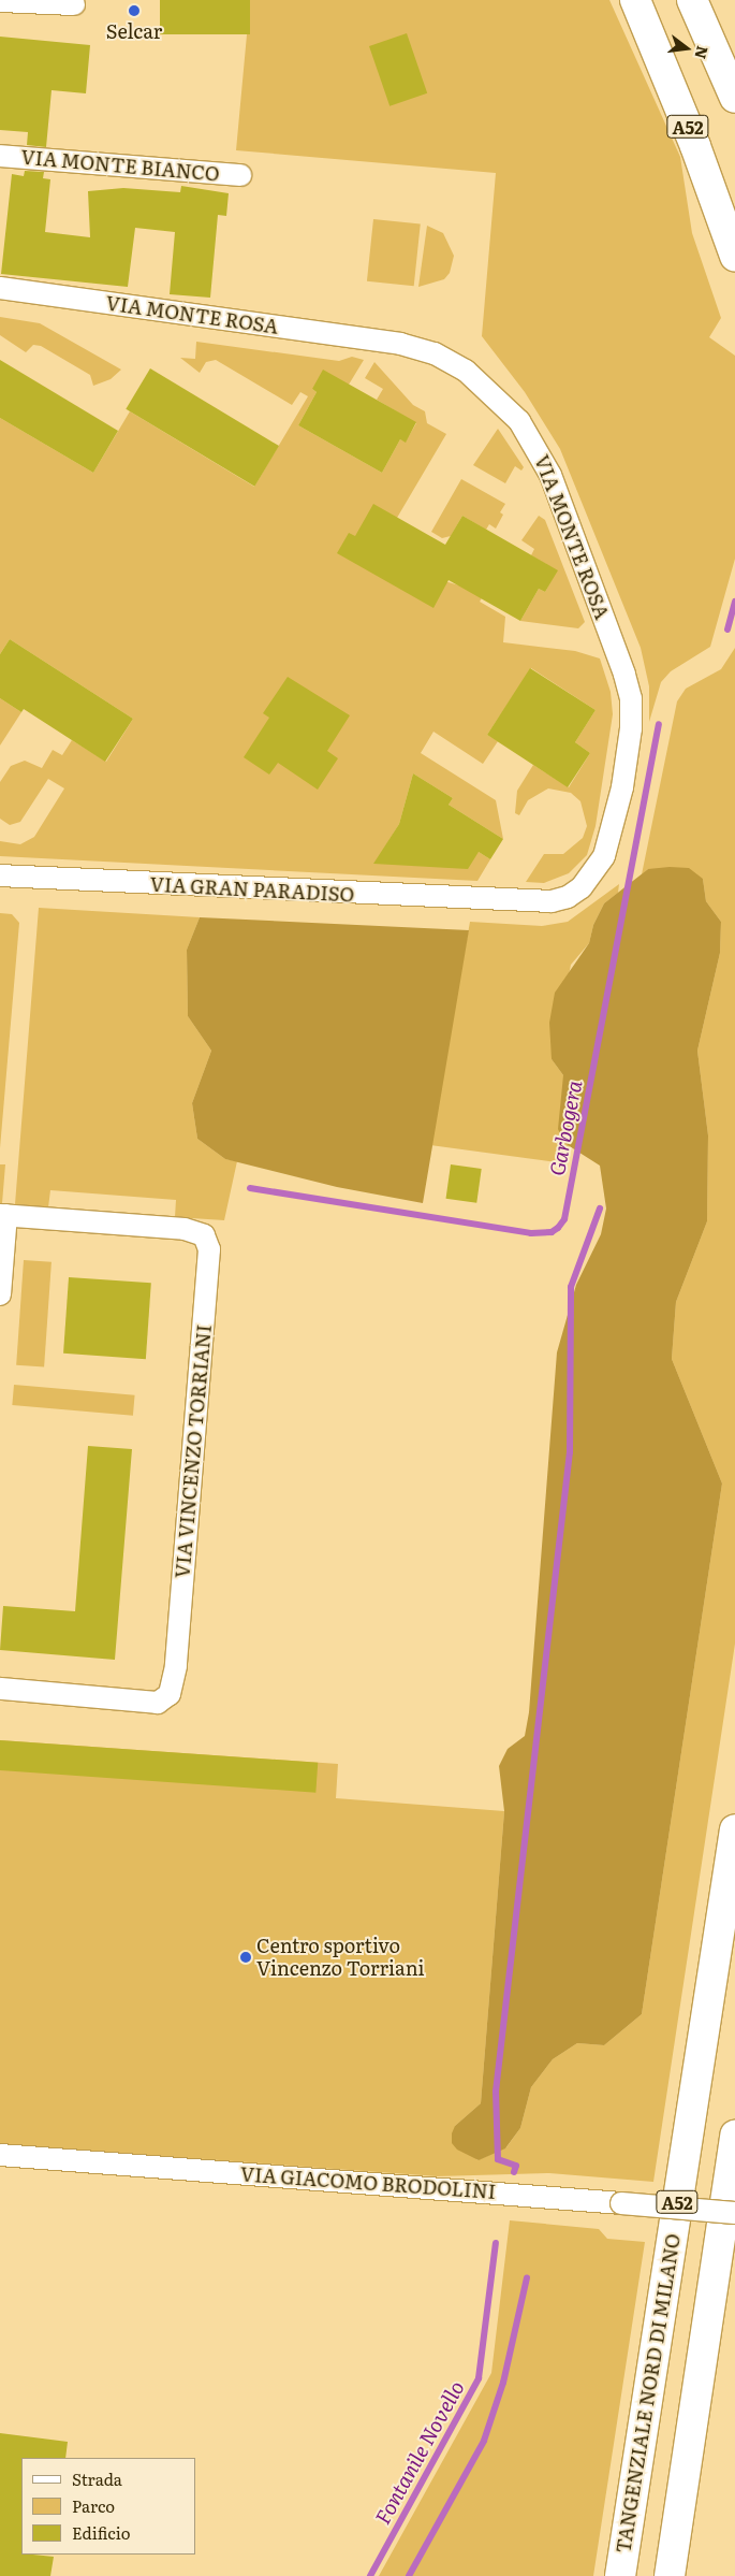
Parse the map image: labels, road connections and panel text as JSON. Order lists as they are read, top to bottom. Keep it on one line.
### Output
{"streets":{"highway":["A52","TANGENZIALE NORD DI MILANO"],"street":["VIA MONTE BIANCO","VIA MONTE ROSA","VIA GRAN PARADISO","VIA VINCENZO TORRIANI","VIA GIACOMO BRODOLINI"]},"crossings":[["VIA MONTE ROSA","VIA GRAN PARADISO"]],"water":["Garbogera","Fontanile Novello"],"places":["Selcar","Centro sportivo Vincenzo Torriani"],"legend":["Strada","Parco","Edificio"],"north":"right"}
